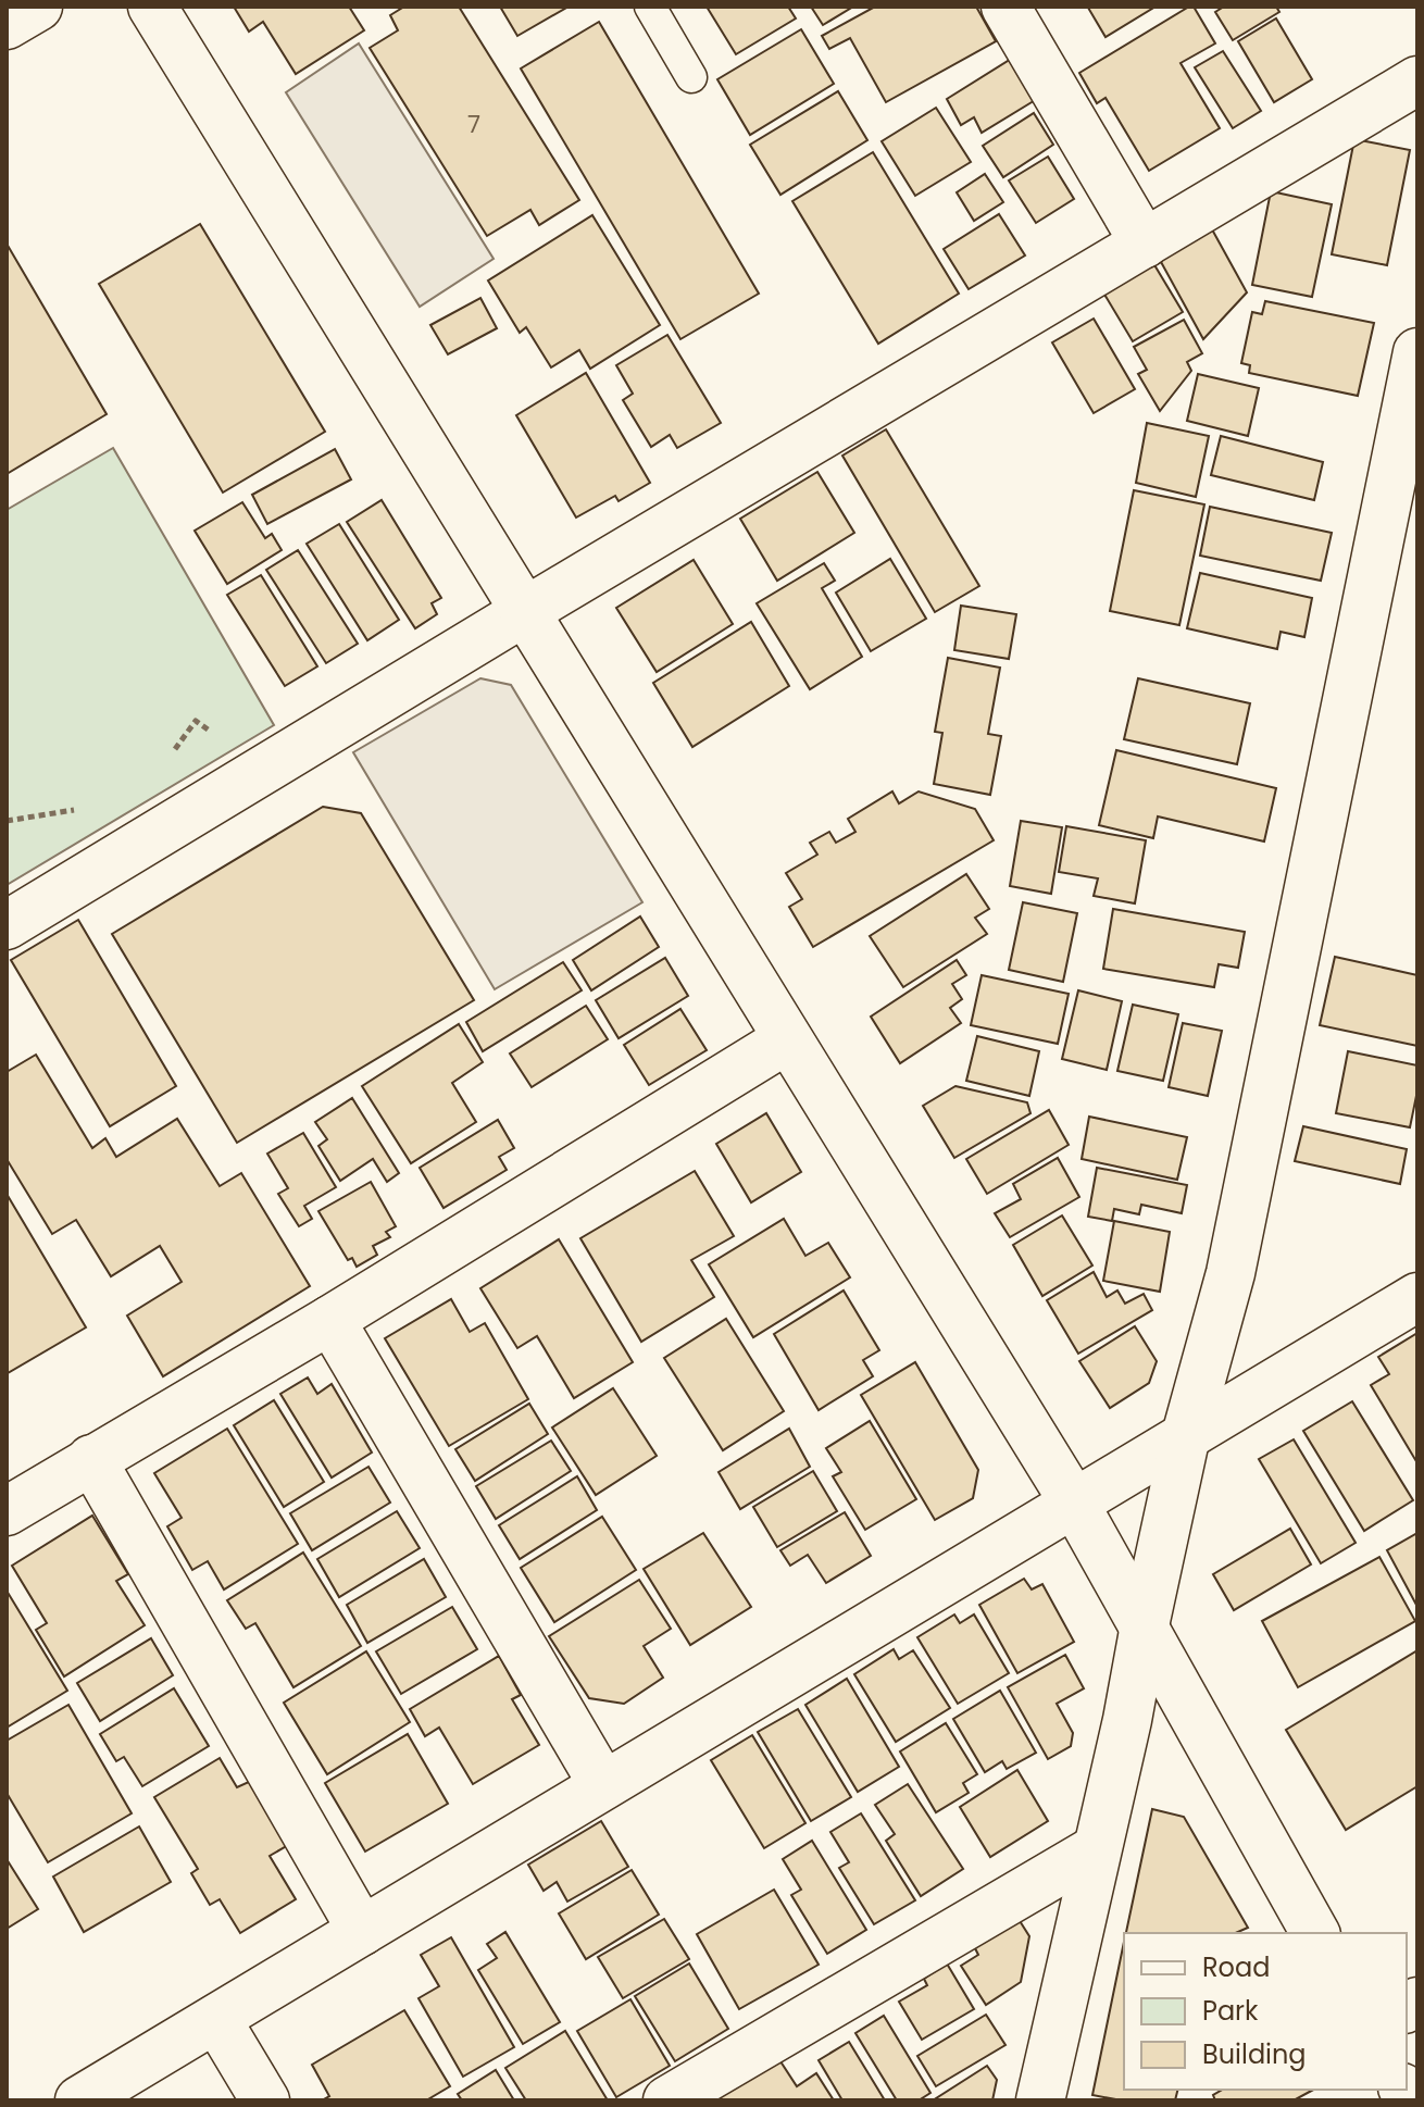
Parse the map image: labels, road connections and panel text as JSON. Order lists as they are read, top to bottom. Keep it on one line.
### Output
{"house_numbers":["7"],"legend":["Road","Park","Building"]}
